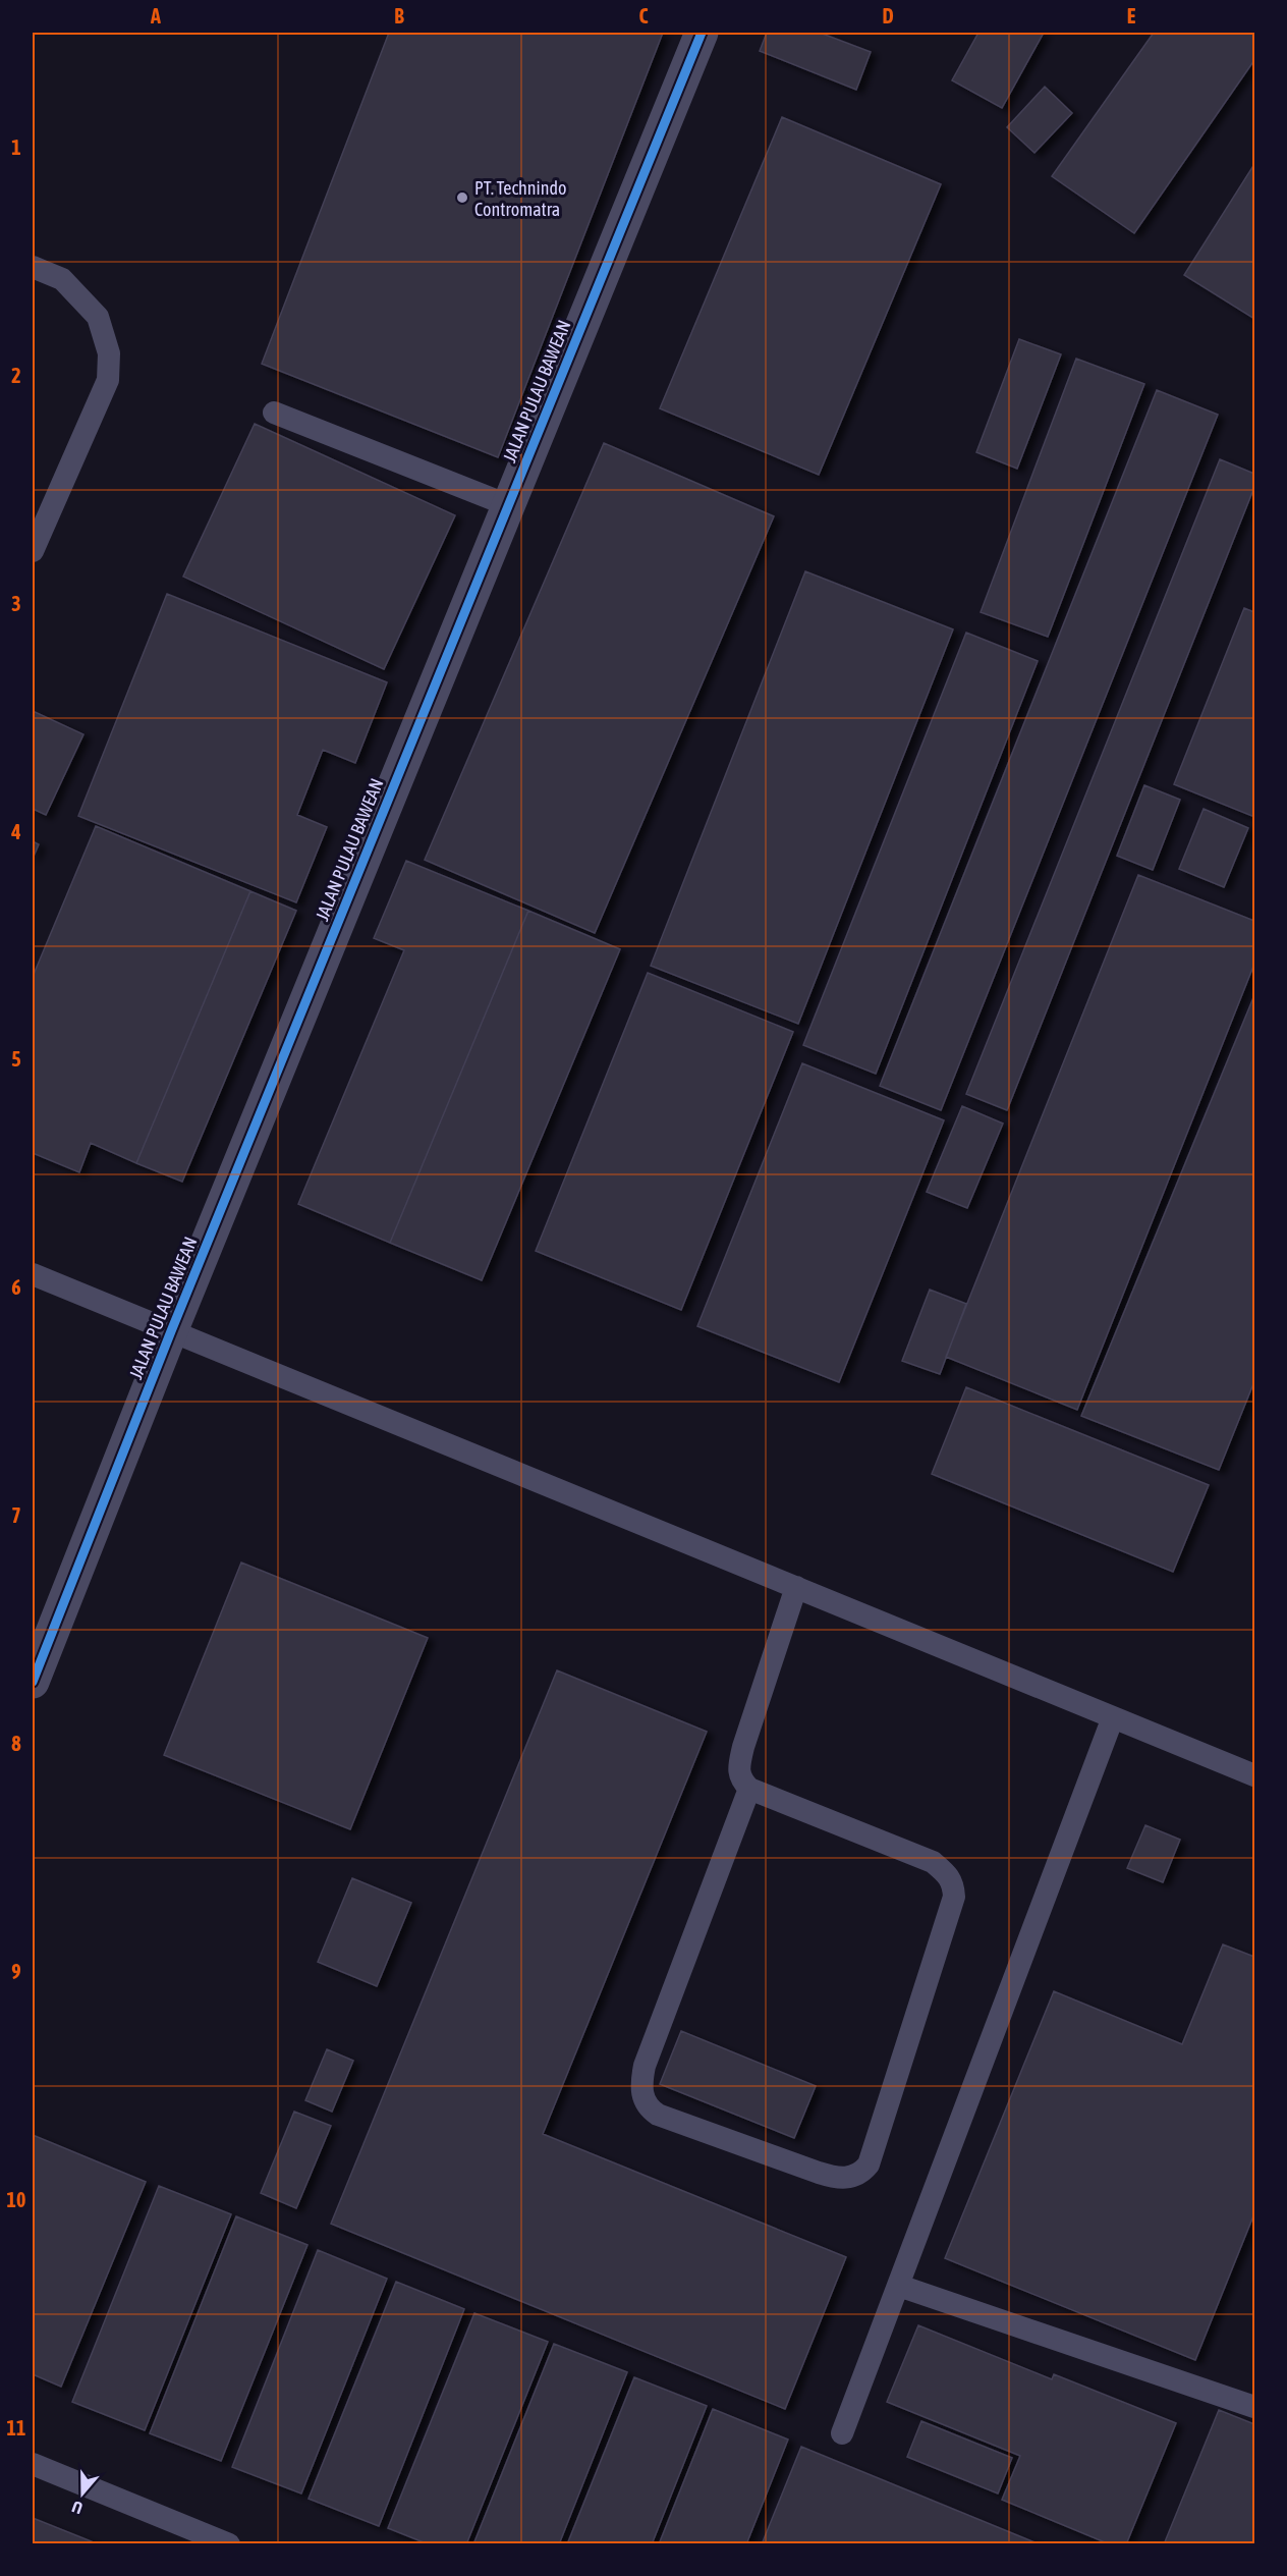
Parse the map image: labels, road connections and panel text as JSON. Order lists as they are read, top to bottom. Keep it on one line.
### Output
{"streets":{"street":["JALAN PULAU BAWEAN"]},"places":["PT. Technindo Contromatra"],"north":"bottom","grid":{"columns":["A","B","C","D","E"],"rows":["1","2","3","4","5","6","7","8","9","10","11"]}}
